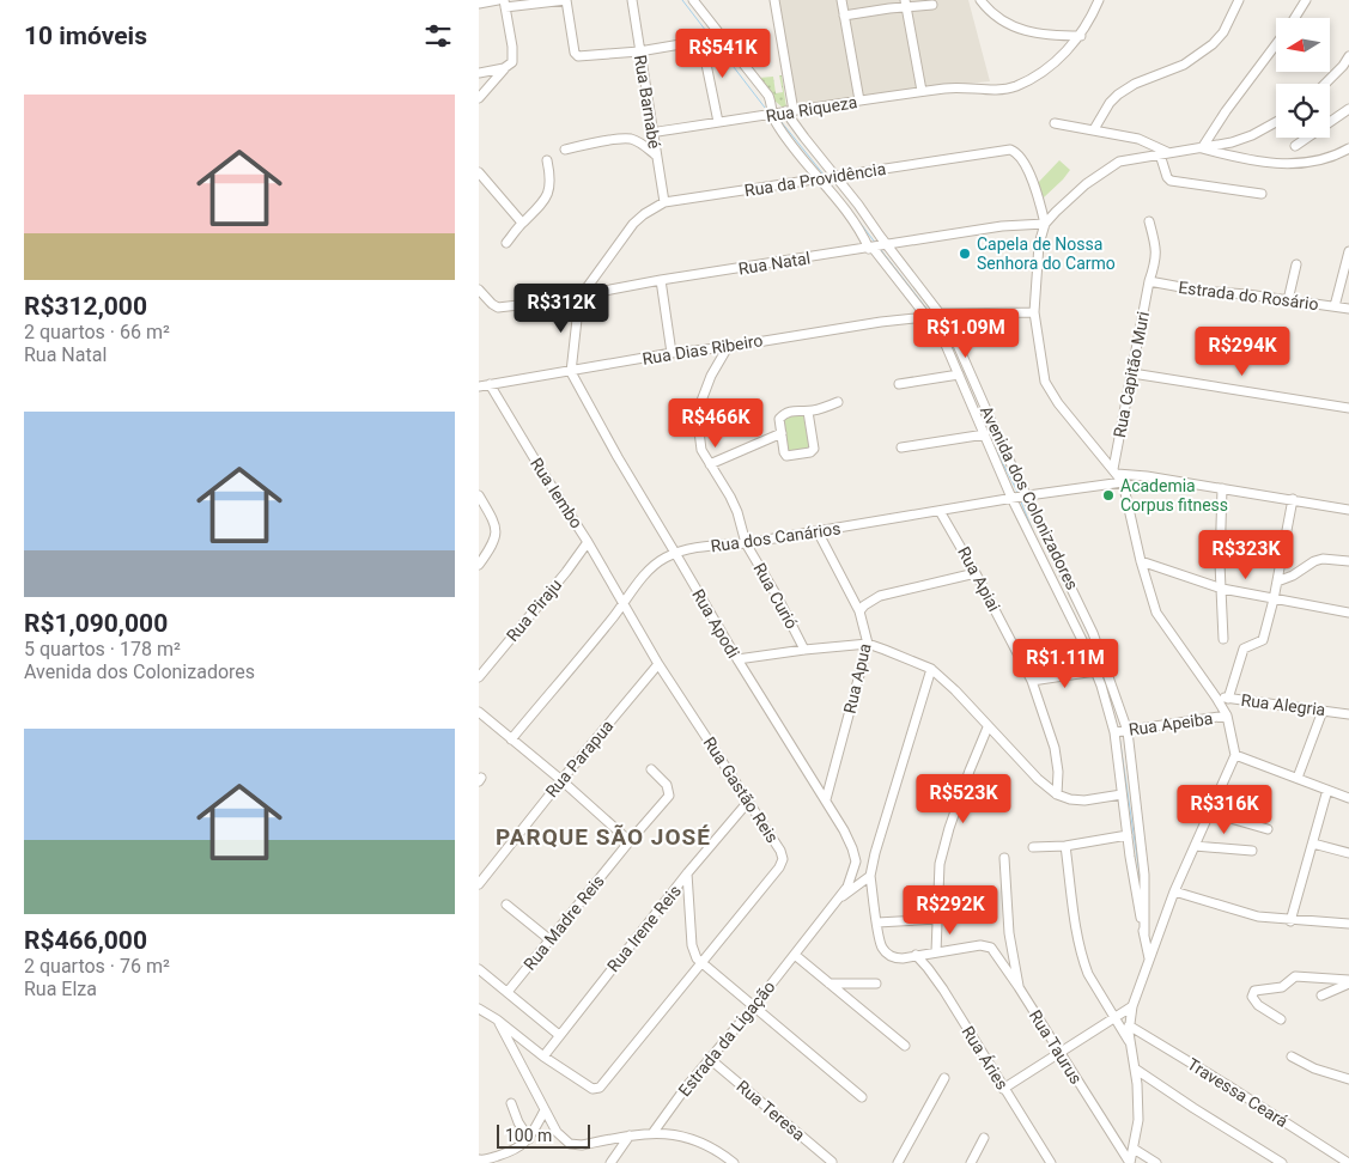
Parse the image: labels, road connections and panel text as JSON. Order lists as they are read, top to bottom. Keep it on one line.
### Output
{"streets":{"street":["Rua Barnabé","Rua Riqueza","Rua da Providência","Rua Natal","Estrada do Rosário","Rua Dias Ribeiro","Rua Capitão Muri","Rua Iembo","Avenida dos Colonizadores","Rua dos Canários","Rua Apiai","Rua Curió","Rua Piraju","Rua Apodi","Rua Apua","Rua Alegria","Rua Apeiba","Rua Parapua","Rua Gastão Reis","Rua Madre Reis","Rua Irene Reis","Estrada da Ligação","Rua Taurus","Rua Áries","Travessa Ceará","Rua Teresa"]},"crossings":[["Rua Barnabé","Rua Riqueza"],["Rua Barnabé","Rua da Providência"],["Rua Riqueza","Avenida dos Colonizadores"],["Rua da Providência","Rua Natal"],["Rua da Providência","Avenida dos Colonizadores"],["Rua Natal","Avenida dos Colonizadores"],["Estrada do Rosário","Rua Capitão Muri"],["Rua Dias Ribeiro","Rua Iembo"],["Rua Dias Ribeiro","Avenida dos Colonizadores"],["Rua Dias Ribeiro","Rua Curió"],["Rua Dias Ribeiro","Rua Apodi"],["Rua Iembo","Rua dos Canários"],["Rua Iembo","Rua Piraju"],["Rua Iembo","Rua Gastão Reis"],["Avenida dos Colonizadores","Rua dos Canários"],["Avenida dos Colonizadores","Rua Apeiba"],["Rua dos Canários","Rua Apiai"],["Rua dos Canários","Rua Curió"],["Rua dos Canários","Rua Apodi"],["Rua dos Canários","Rua Apua"],["Rua dos Canários","Rua Gastão Reis"],["Rua Apodi","Rua Apua"],["Rua Apodi","Estrada da Ligação"],["Rua Parapua","Rua Gastão Reis"],["Rua Gastão Reis","Rua Irene Reis"],["Estrada da Ligação","Rua Teresa"]],"districts":["PARQUE SÃO JOSÉ"],"places":["Capela de Nossa Senhora do Carmo","Academia Corpus fitness"],"scale_bar":"100 m","north":"left","page":{"heading":"10 imóveis","price":["R$541K","R$312K","R$1.09M","R$294K","R$466K","R$323K","R$1.11M","R$523K","R$316K","R$292K"],"list":[{"name":"R$312,000","note":"2 quartos · 66 m² · Rua Natal"},{"name":"R$1,090,000","note":"5 quartos · 178 m² · Avenida dos Colonizadores"},{"name":"R$466,000","note":"2 quartos · 76 m² · Rua Elza"}],"scale":"100 m"}}
